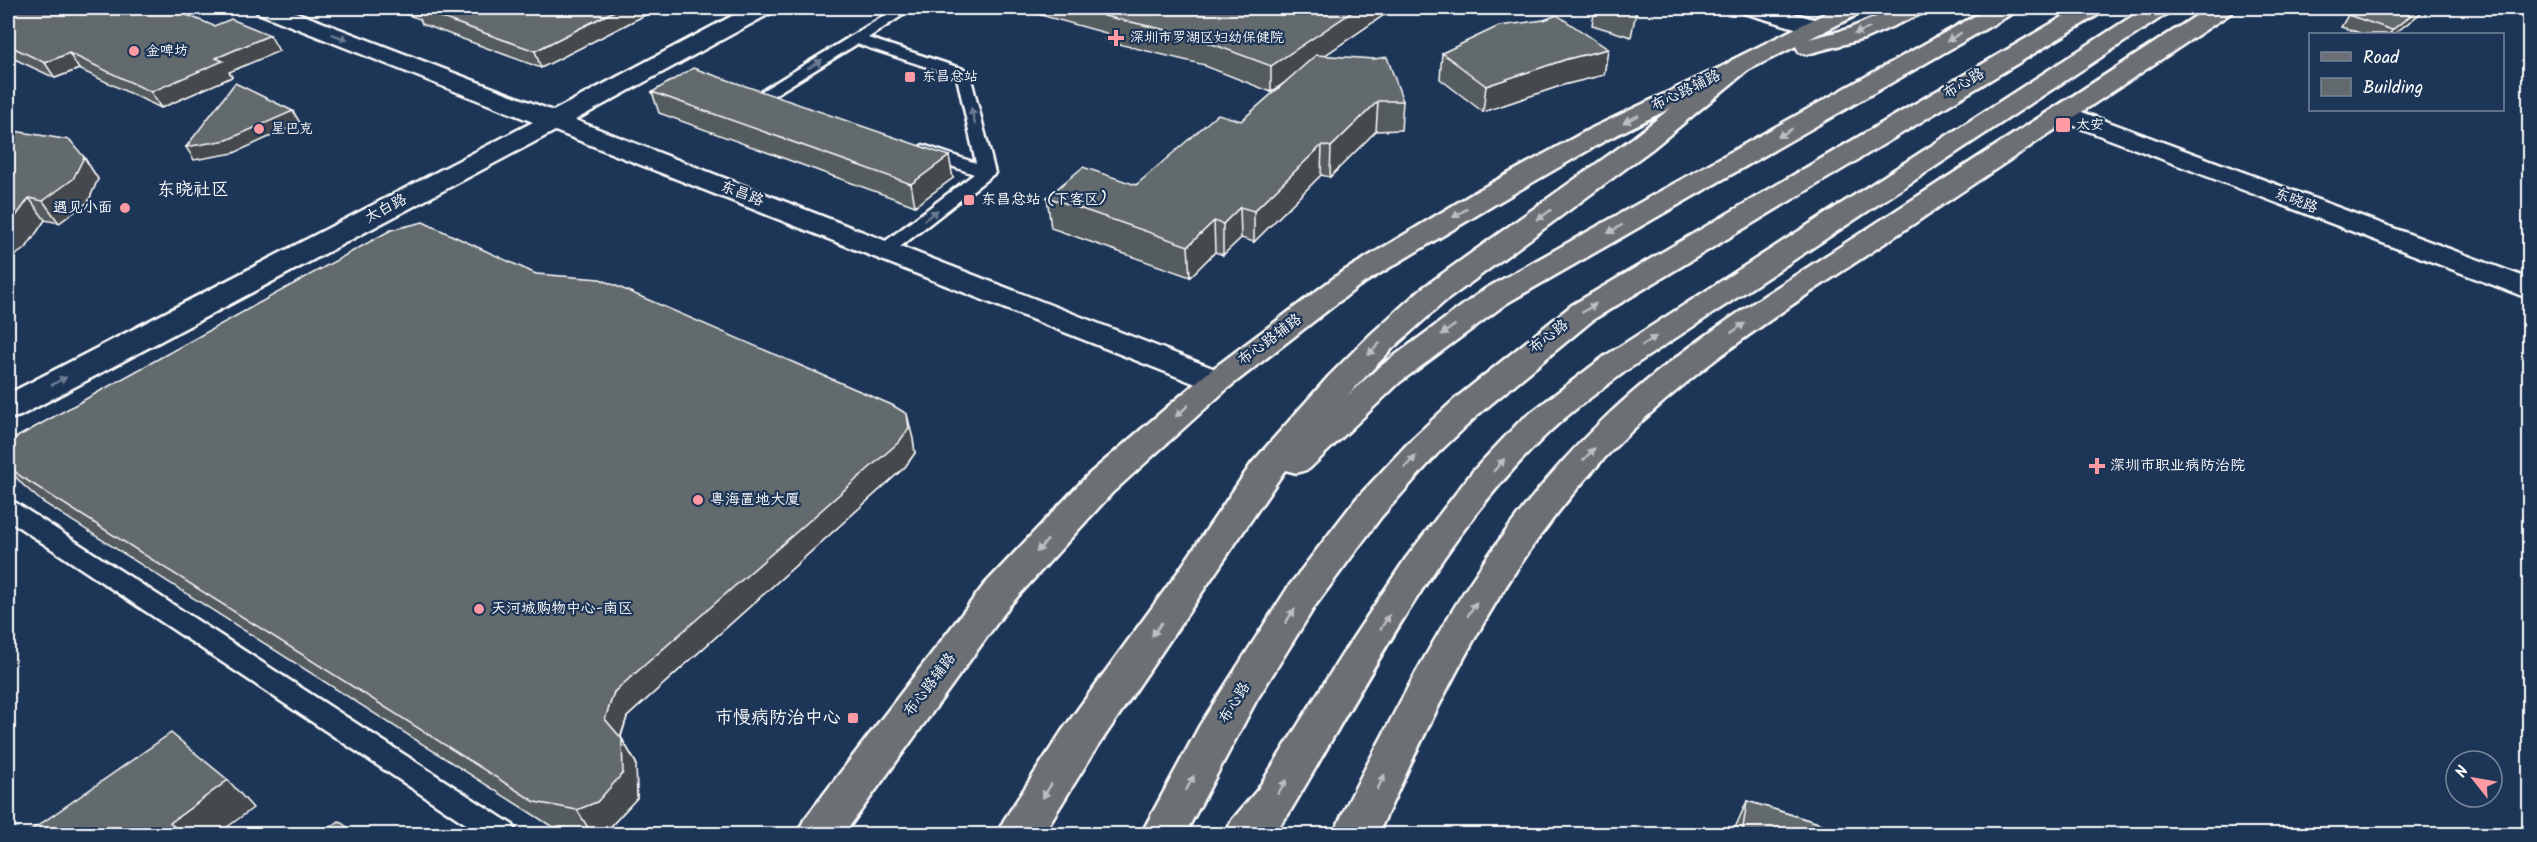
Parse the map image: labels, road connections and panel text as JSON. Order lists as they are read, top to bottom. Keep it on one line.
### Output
{"streets":{"main road":["布心路","布心路辅路"],"street":["东昌路","东晓路","太白路"]},"crossings":[["布心路辅路","东昌路"],["东昌路","太白路"]],"districts":["东晓社区"],"places":{"health":["深圳市罗湖区妇幼保健院","深圳市职业病防治院"],"other":["金啤坊","星巴克","遇见小面","粤海置地大厦","天河城购物中心-南区"],"transit":["东昌总站","太安","东昌总站 (下客区)","市慢病防治中心"]},"legend":["Road","Building"],"north":"top left"}
